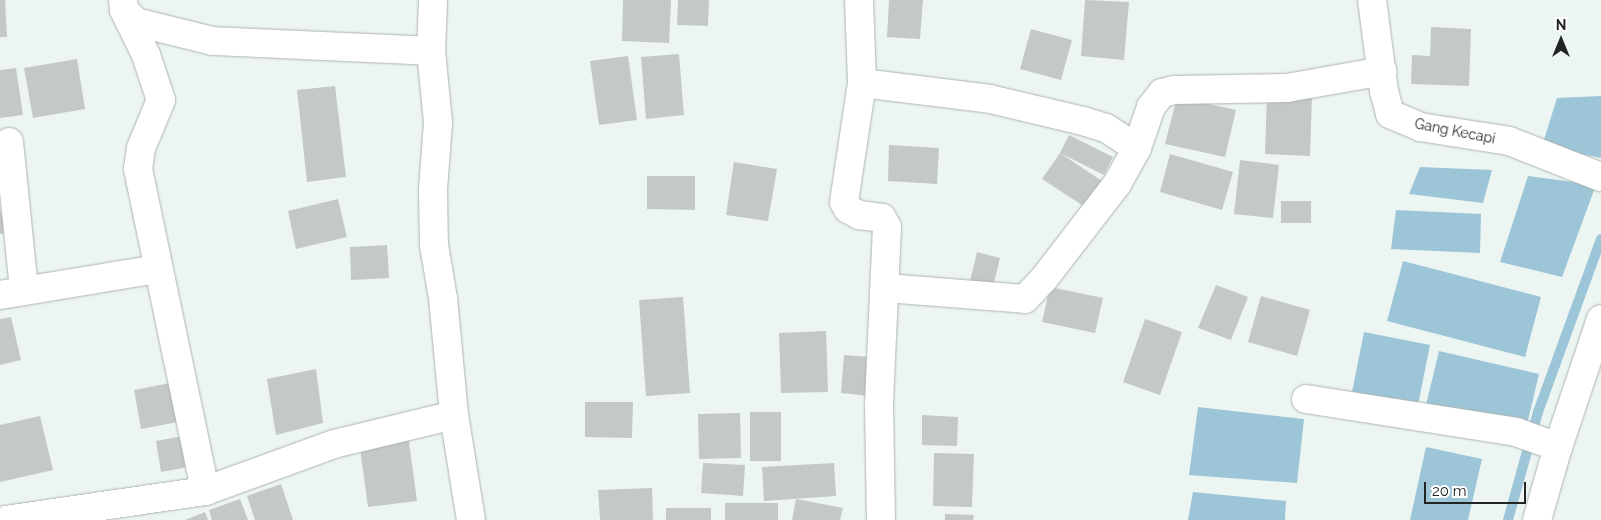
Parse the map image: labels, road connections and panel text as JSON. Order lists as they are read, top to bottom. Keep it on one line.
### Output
{"streets":{"street":["Gang Kecapi"]},"scale_bar":"20 m","north":"top"}
